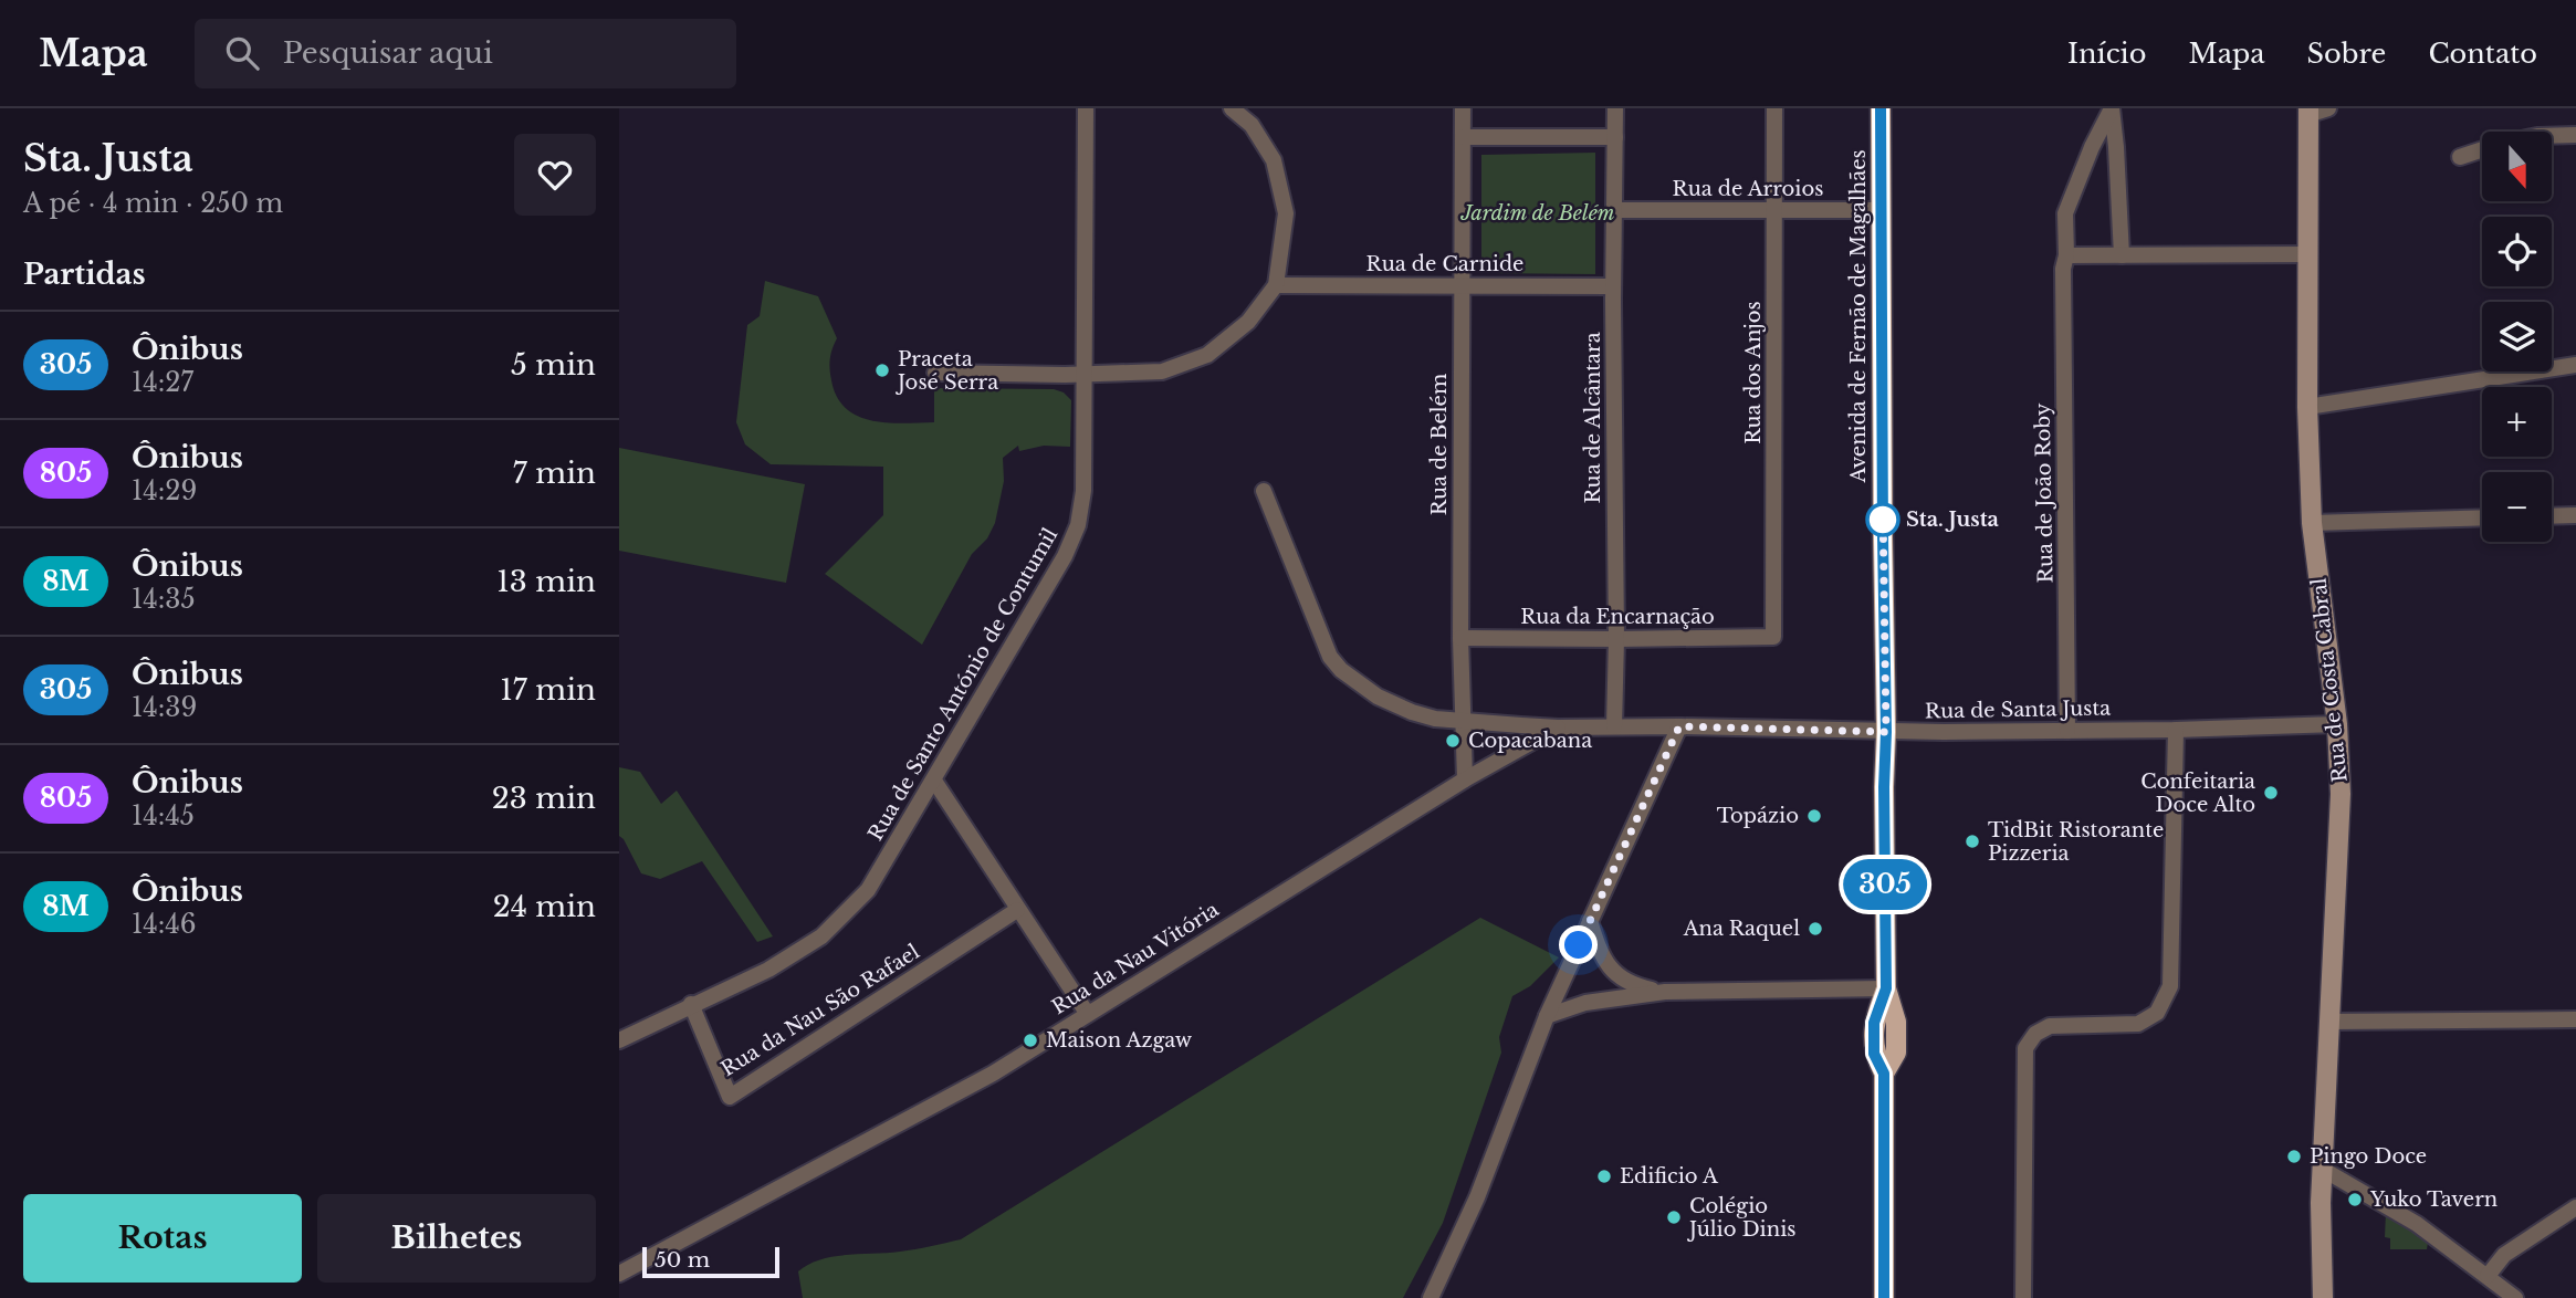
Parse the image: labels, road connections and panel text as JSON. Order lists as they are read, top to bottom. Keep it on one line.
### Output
{"streets":{"main road":["Avenida de Fernão de Magalhães","Rua de Costa Cabral"],"street":["Rua de Arroios","Rua de Carnide","Rua dos Anjos","Rua de Alcântara","Rua de Belém","Rua de João Roby","Rua da Encarnação","Rua de Santo António de Contumil","Rua de Santa Justa","Rua da Nau Vitória","Rua da Nau São Rafael"]},"crossings":[["Rua de Arroios","Avenida de Fernão de Magalhães"],["Rua de Arroios","Rua dos Anjos"],["Rua de Arroios","Rua de Alcântara"],["Rua de Carnide","Rua de Alcântara"],["Rua de Carnide","Rua de Belém"],["Avenida de Fernão de Magalhães","Rua de Santa Justa"],["Rua dos Anjos","Rua da Encarnação"],["Rua de Alcântara","Rua da Encarnação"],["Rua de Alcântara","Rua de Santa Justa"],["Rua de Belém","Rua da Encarnação"],["Rua de Belém","Rua de Santa Justa"],["Rua de Belém","Rua da Nau Vitória"],["Rua de João Roby","Rua de Santa Justa"],["Rua de Costa Cabral","Rua de Santa Justa"],["Rua de Santo António de Contumil","Rua da Nau São Rafael"],["Rua de Santa Justa","Rua da Nau Vitória"]],"parks":["Jardim de Belém"],"places":["Praceta José Serra","Sta. Justa","Copacabana","Confeitaria Doce Alto","Topázio","TidBit Ristorante Pizzeria","Ana Raquel","Maison Azgaw","Pingo Doce","Edificio A","Yuko Tavern","Colégio Júlio Dinis"],"lines":["bus line 305"],"scale_bar":"50 m","north":"bottom","page":{"header":"Mapa","search":"Pesquisar aqui","nav":["Início","Mapa","Sobre","Contato"],"heading":[["Sta. Justa","A pé · 4 min · 250 m"],"Partidas"],"on_map":"305","map_buttons":["+","−"],"list":[{"mark":"305","name":"Ônibus","note":"14:27","value":"5 min"},{"mark":"805","name":"Ônibus","note":"14:29","value":"7 min"},{"mark":"8M","name":"Ônibus","note":"14:35","value":"13 min"},{"mark":"305","name":"Ônibus","note":"14:39","value":"17 min"},{"mark":"805","name":"Ônibus","note":"14:45","value":"23 min"},{"mark":"8M","name":"Ônibus","note":"14:46","value":"24 min"}],"buttons":["Rotas","Bilhetes"],"scale":"50 m"}}
